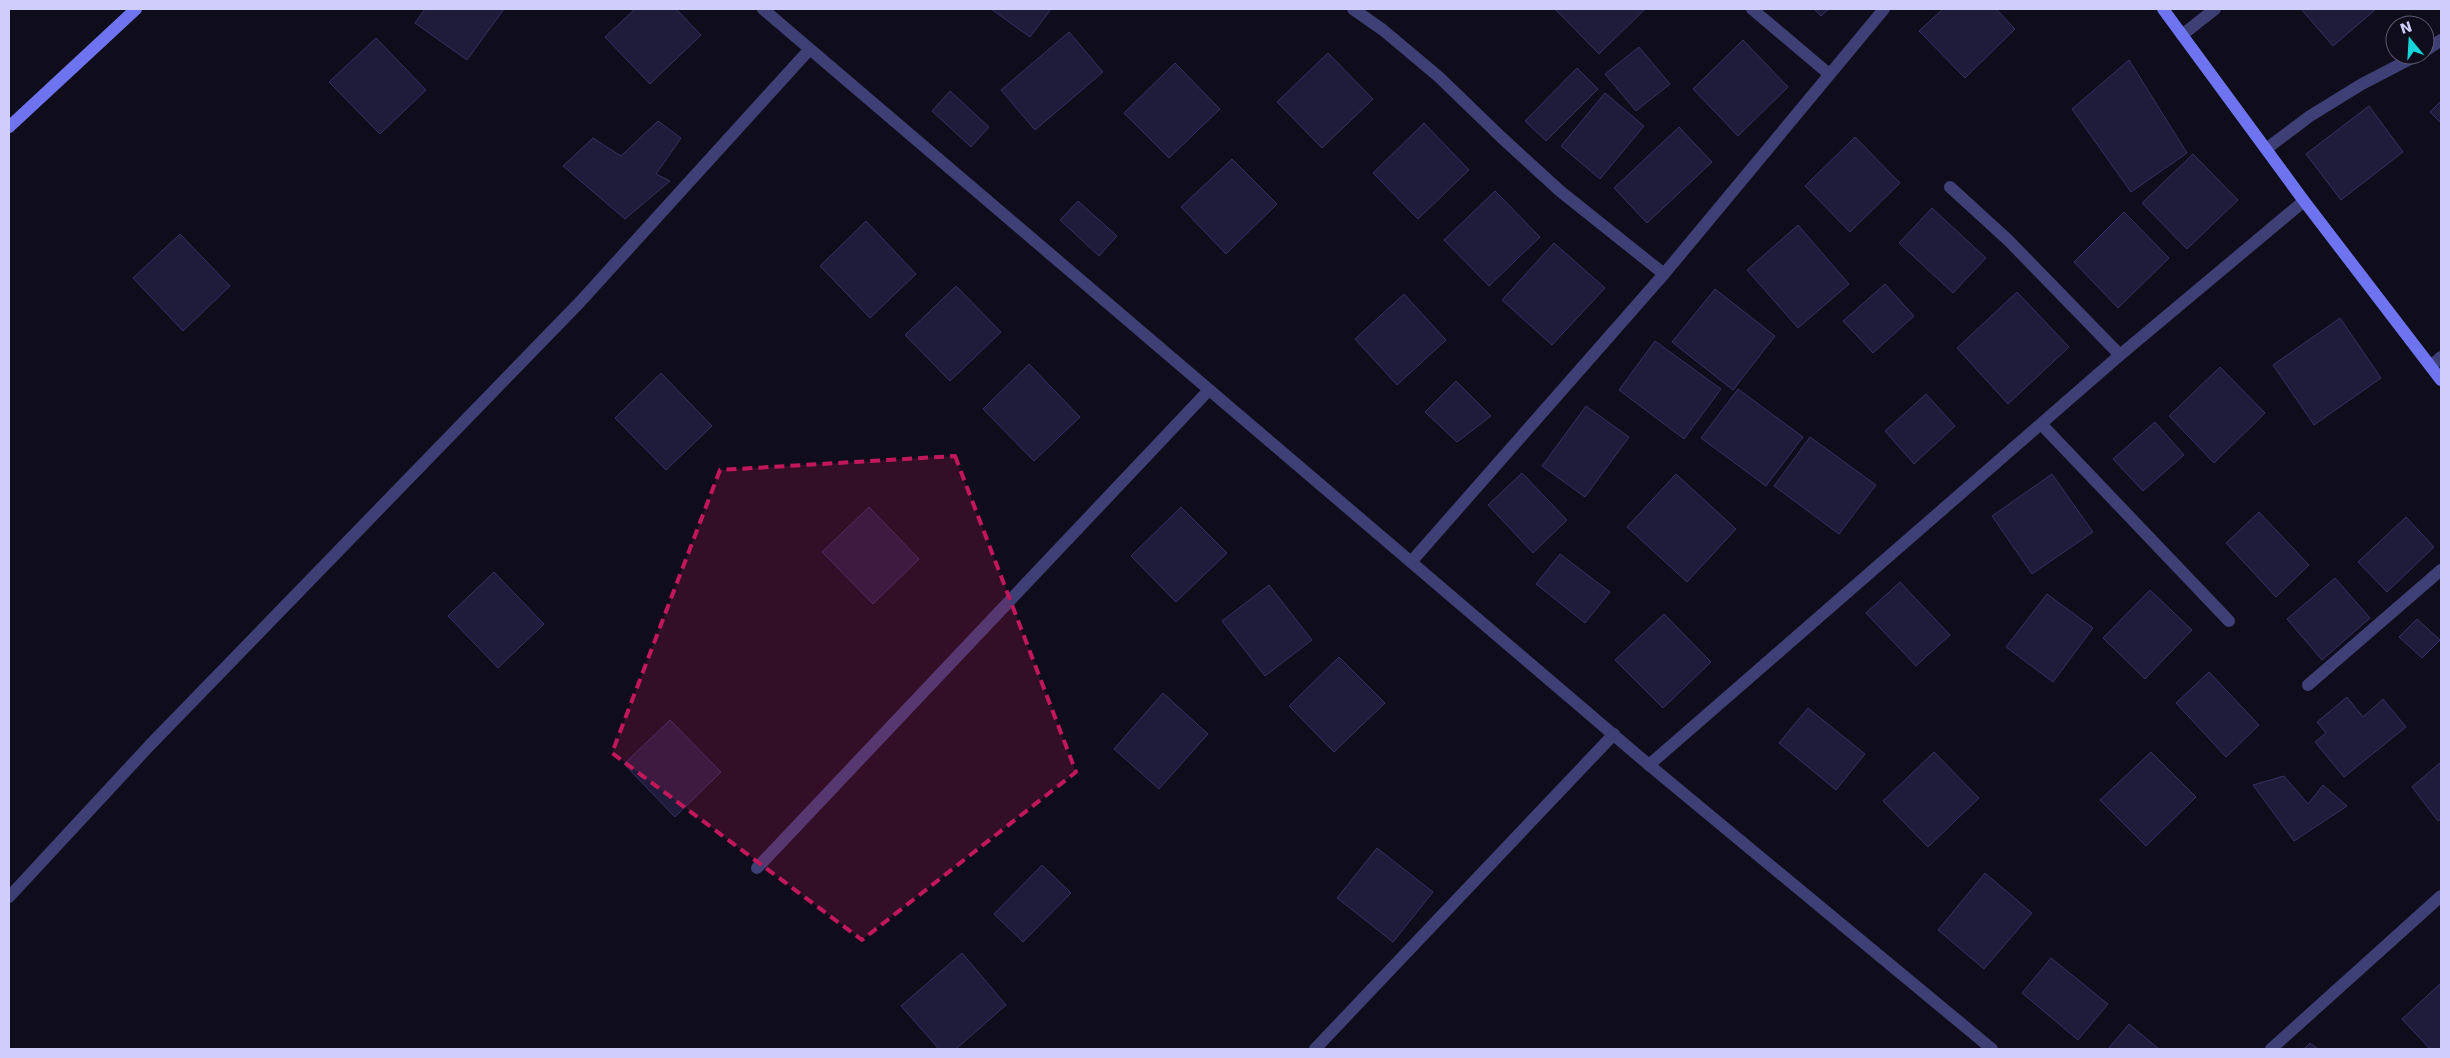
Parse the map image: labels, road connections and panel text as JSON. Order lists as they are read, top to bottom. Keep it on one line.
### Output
{"north":"top"}
